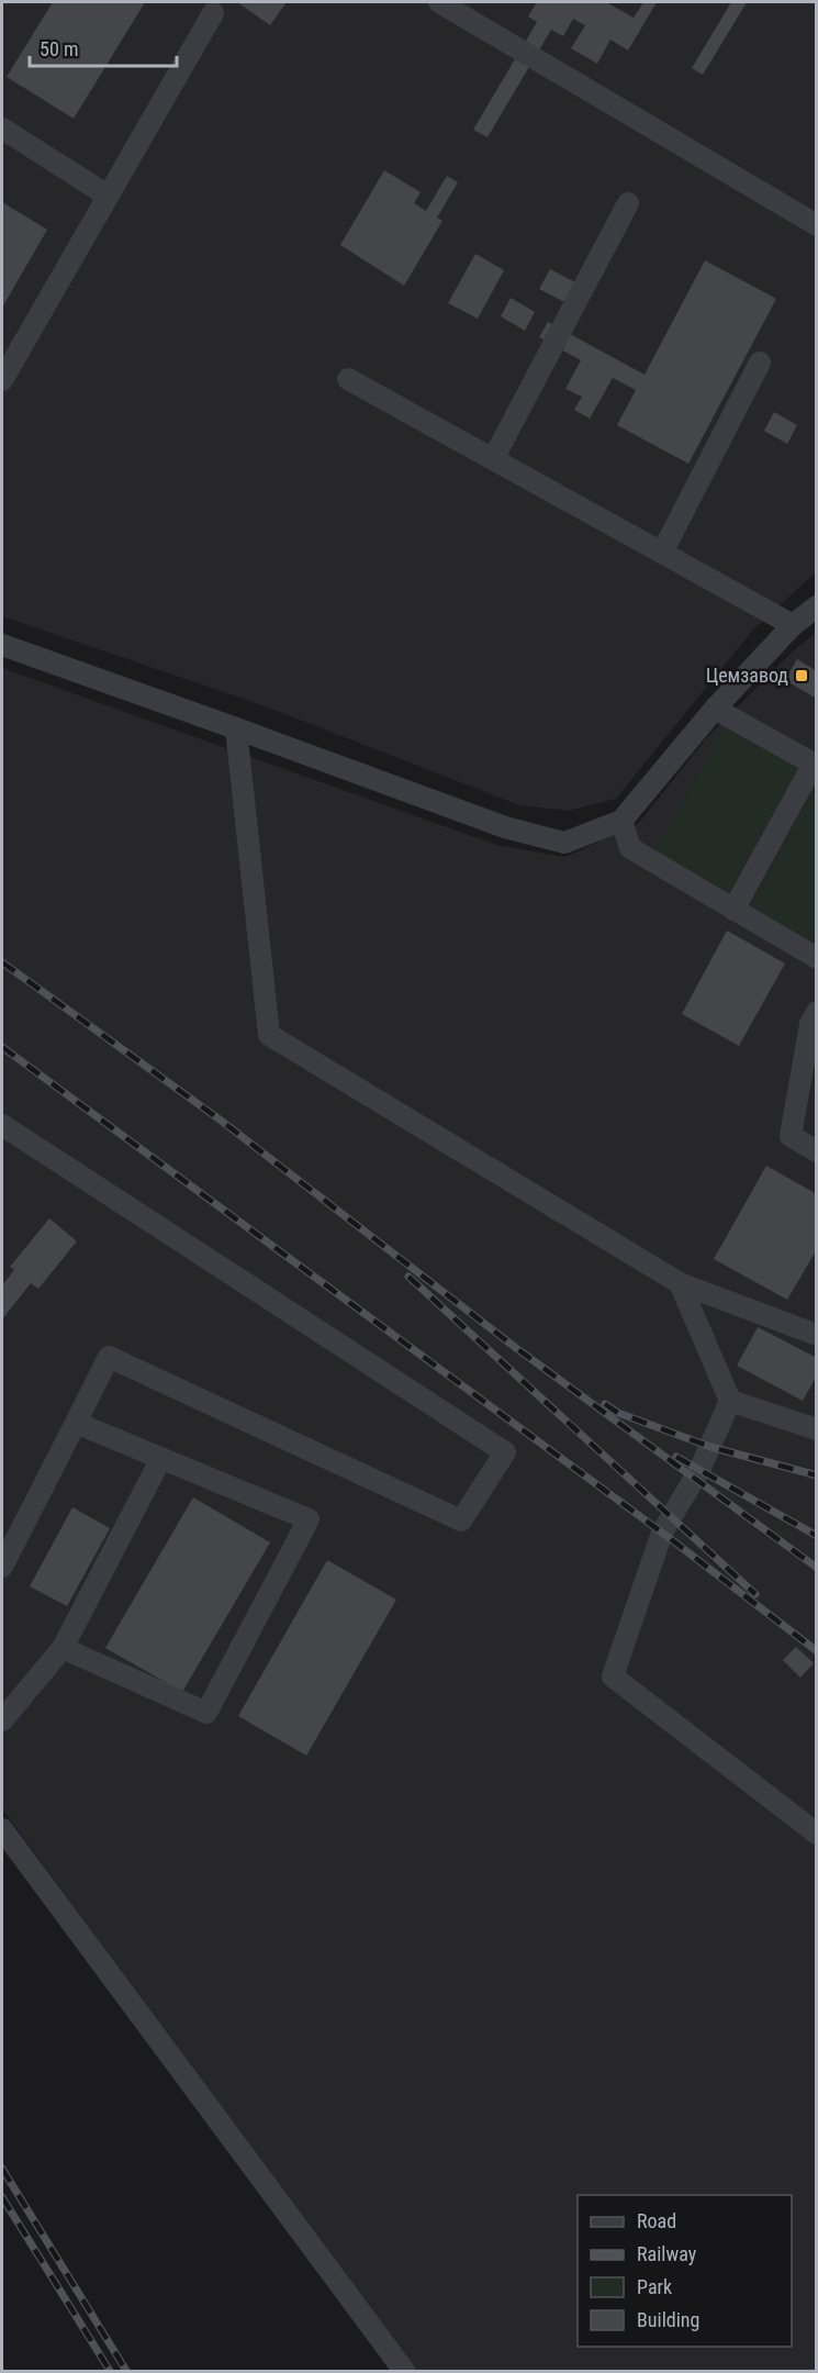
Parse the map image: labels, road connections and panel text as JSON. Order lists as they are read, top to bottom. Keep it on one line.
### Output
{"places":{"transit":["Цемзавод"]},"legend":["Road","Railway","Park","Building"],"scale_bar":"50 m"}
